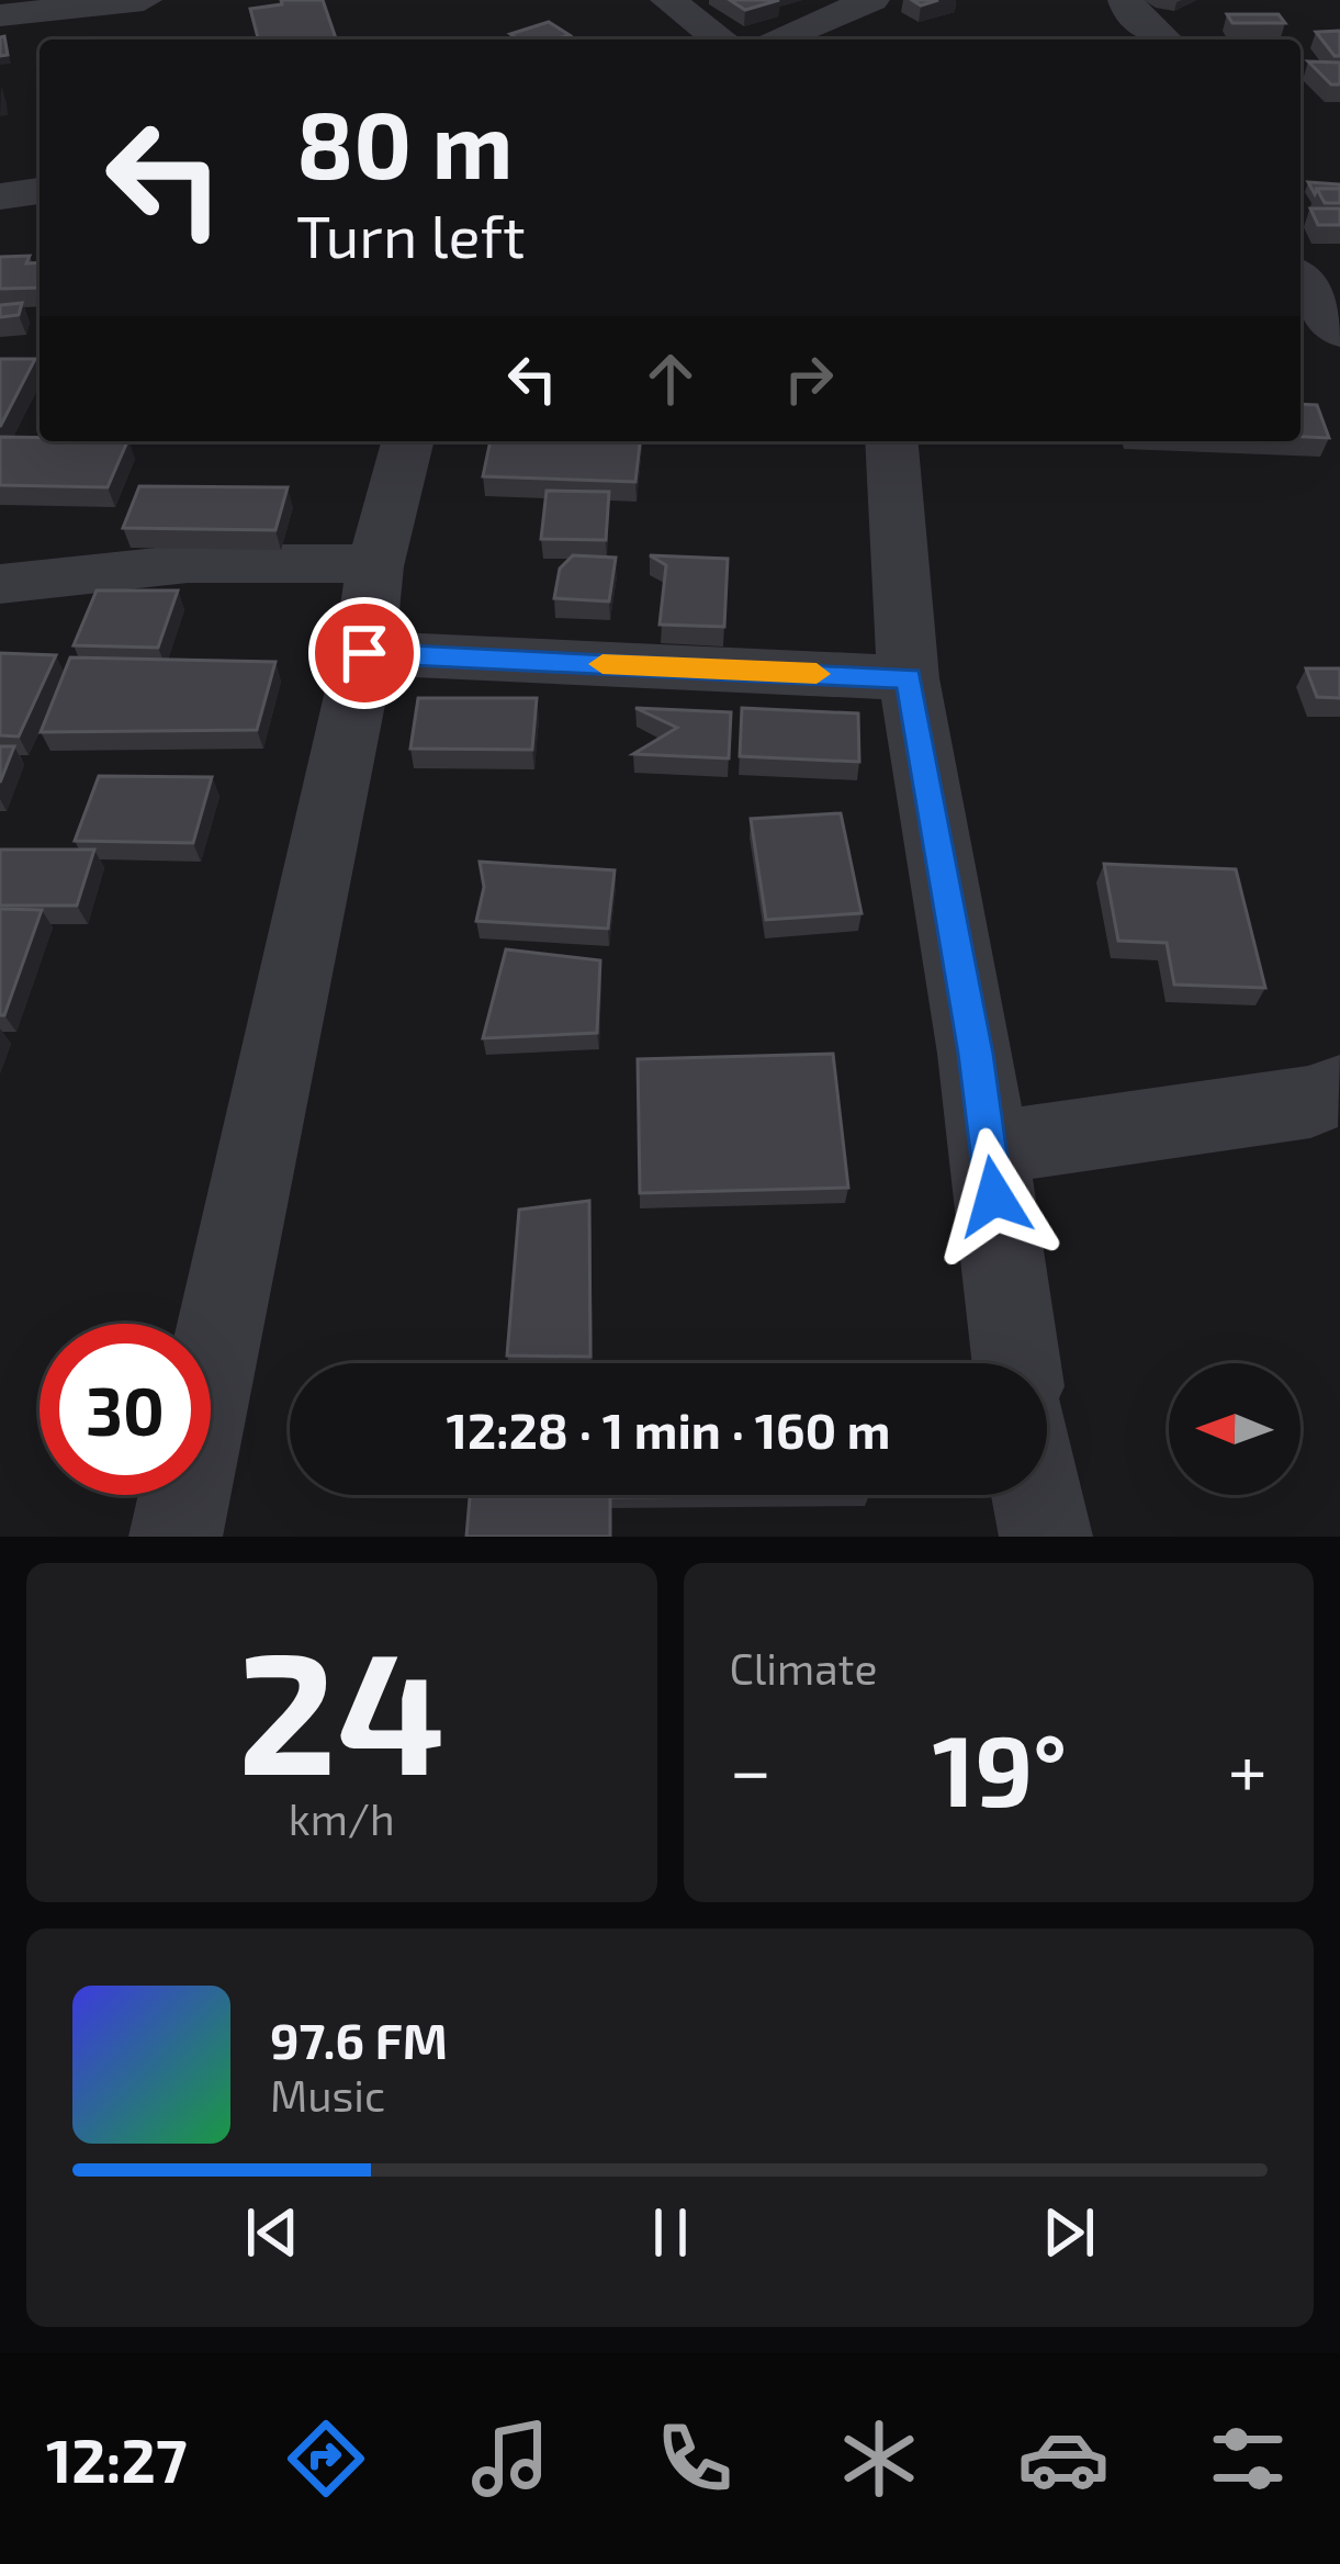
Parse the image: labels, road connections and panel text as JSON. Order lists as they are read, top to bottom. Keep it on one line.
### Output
{"north":"left","page":{"turn":["80 m","Turn left"],"limit":"30","trip":"12:28 · 1 min · 160 m","tile":[["24","km/h"],"Climate"],"heat":["−","19°","+"],"song":["97.6 FM","Music"],"tabs":"12:27"}}
